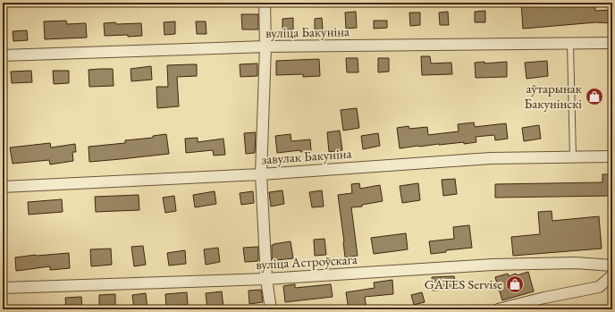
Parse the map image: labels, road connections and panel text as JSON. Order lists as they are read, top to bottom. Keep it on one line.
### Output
{"streets":{"street":["вуліца Бакуніна","завулак Бакуніна","вуліца Астроўскага"]},"places":{"shop":["аўтарынак Бакунінскі","GATES Servise"]}}
